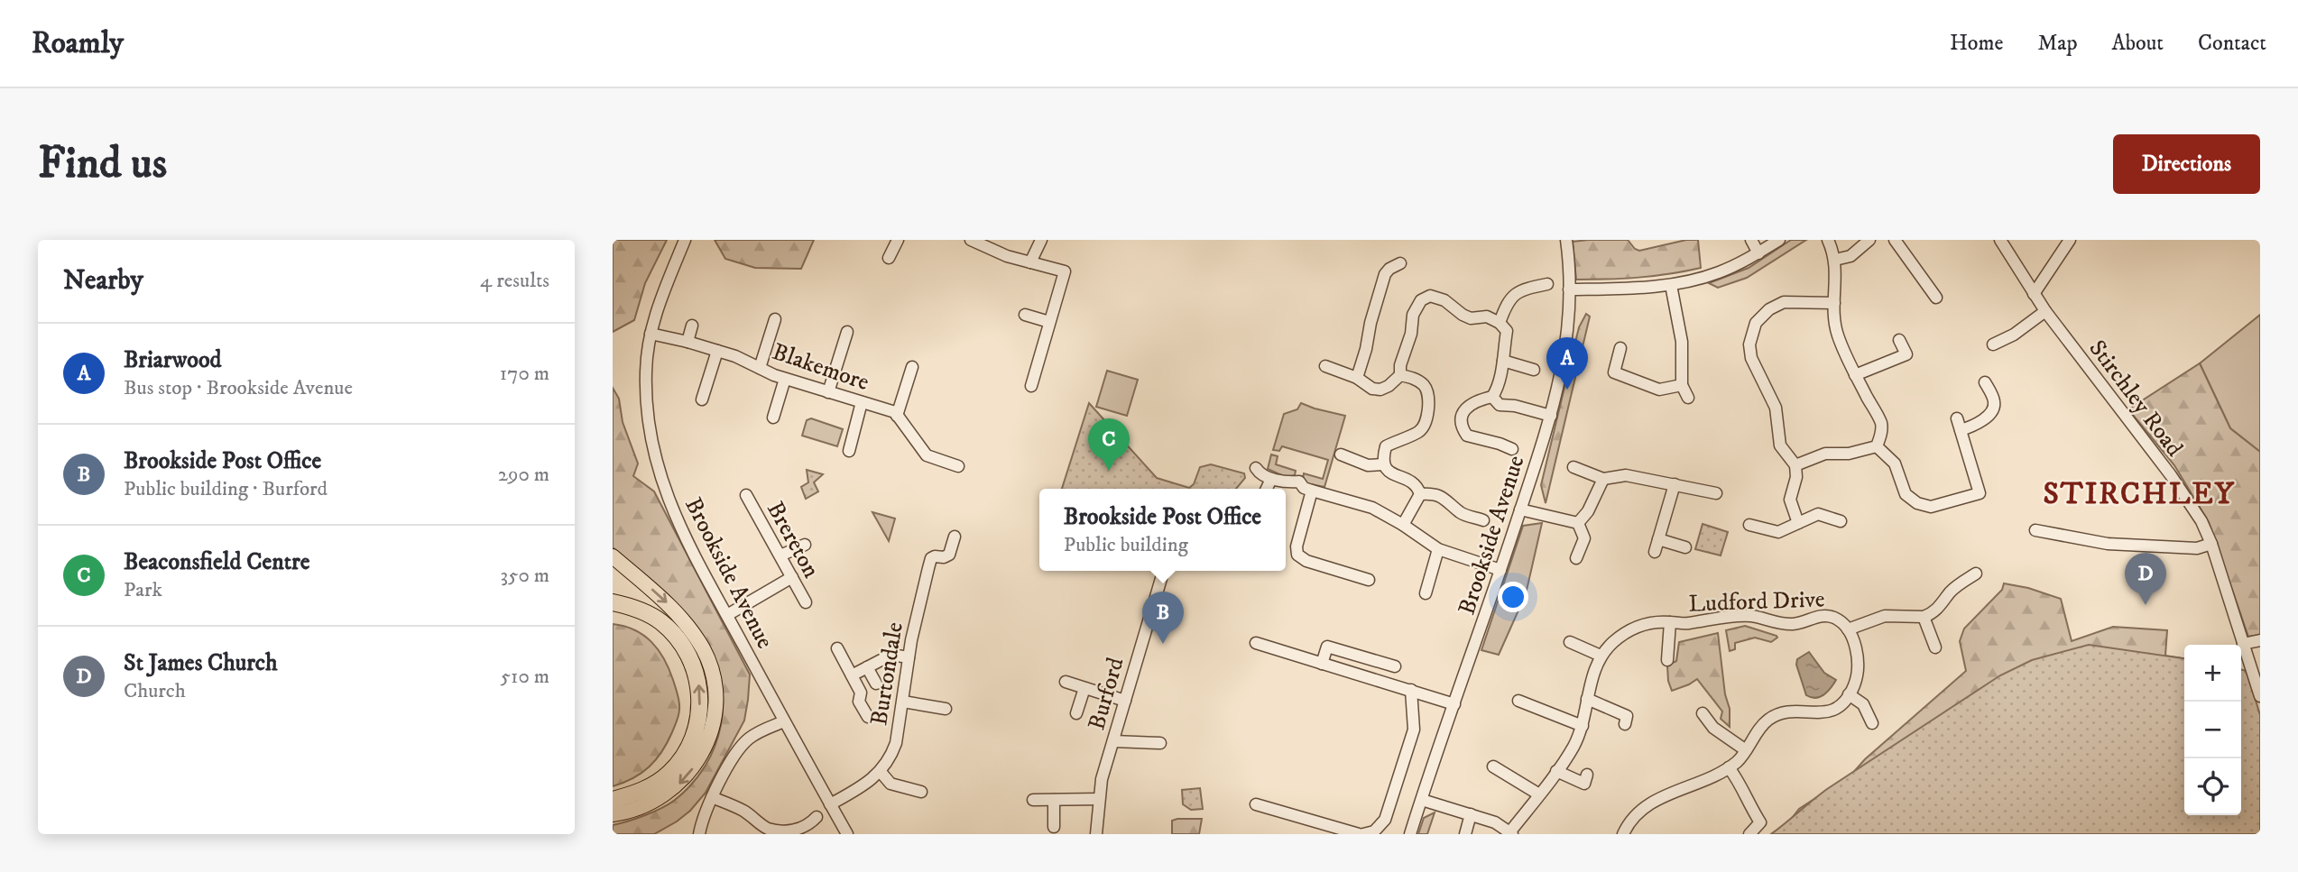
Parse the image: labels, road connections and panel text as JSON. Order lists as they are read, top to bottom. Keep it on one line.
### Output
{"streets":{"street":["Blakemore","Stirchley Road","Brookside Avenue","Brereton","Ludford Drive","Burtondale","Burford"]},"crossings":[["Blakemore","Brookside Avenue"],["Brookside Avenue","Ludford Drive"],["Brookside Avenue","Burtondale"]],"districts":["STIRCHLEY"],"page":{"header":"Roamly","nav":["Home","Map","About","Contact"],"buttons":"Directions","title":"Find us","heading":["Nearby","4 results"],"list":[{"mark":"A","name":"Briarwood","note":"Bus stop · Brookside Avenue","value":"170 m"},{"mark":"B","name":"Brookside Post Office","note":"Public building · Burford","value":"290 m"},{"mark":"C","name":"Beaconsfield Centre","note":"Park","value":"350 m"},{"mark":"D","name":"St James Church","note":"Church","value":"510 m"}],"pins":["A","C","D","B"],"popup":["Brookside Post Office","Public building"],"map_buttons":["+","−"]}}
